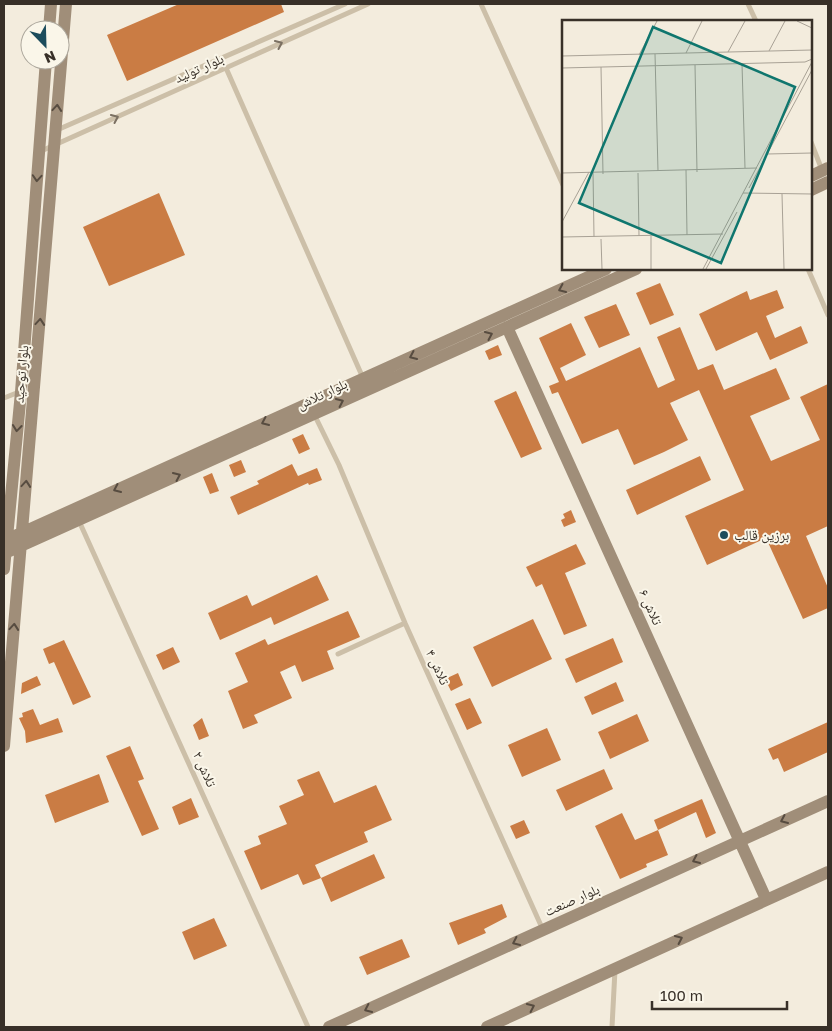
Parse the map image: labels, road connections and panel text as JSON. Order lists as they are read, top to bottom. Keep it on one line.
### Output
{"streets":{"street":["بلوار توحید","بلوار تلاش","تلاش ۶","بلوار صنعت"],"lane":["بلوار تولید","تلاش ۴","تلاش ۲"]},"crossings":[["بلوار تولید","بلوار توحید"],["بلوار توحید","بلوار تلاش"],["بلوار تلاش","تلاش ۶"],["بلوار تلاش","تلاش ۴"],["بلوار تلاش","تلاش ۲"],["تلاش ۶","بلوار صنعت"],["تلاش ۴","بلوار صنعت"]],"places":["برزین قالب"],"scale_bar":"100 m","north":"bottom right"}
